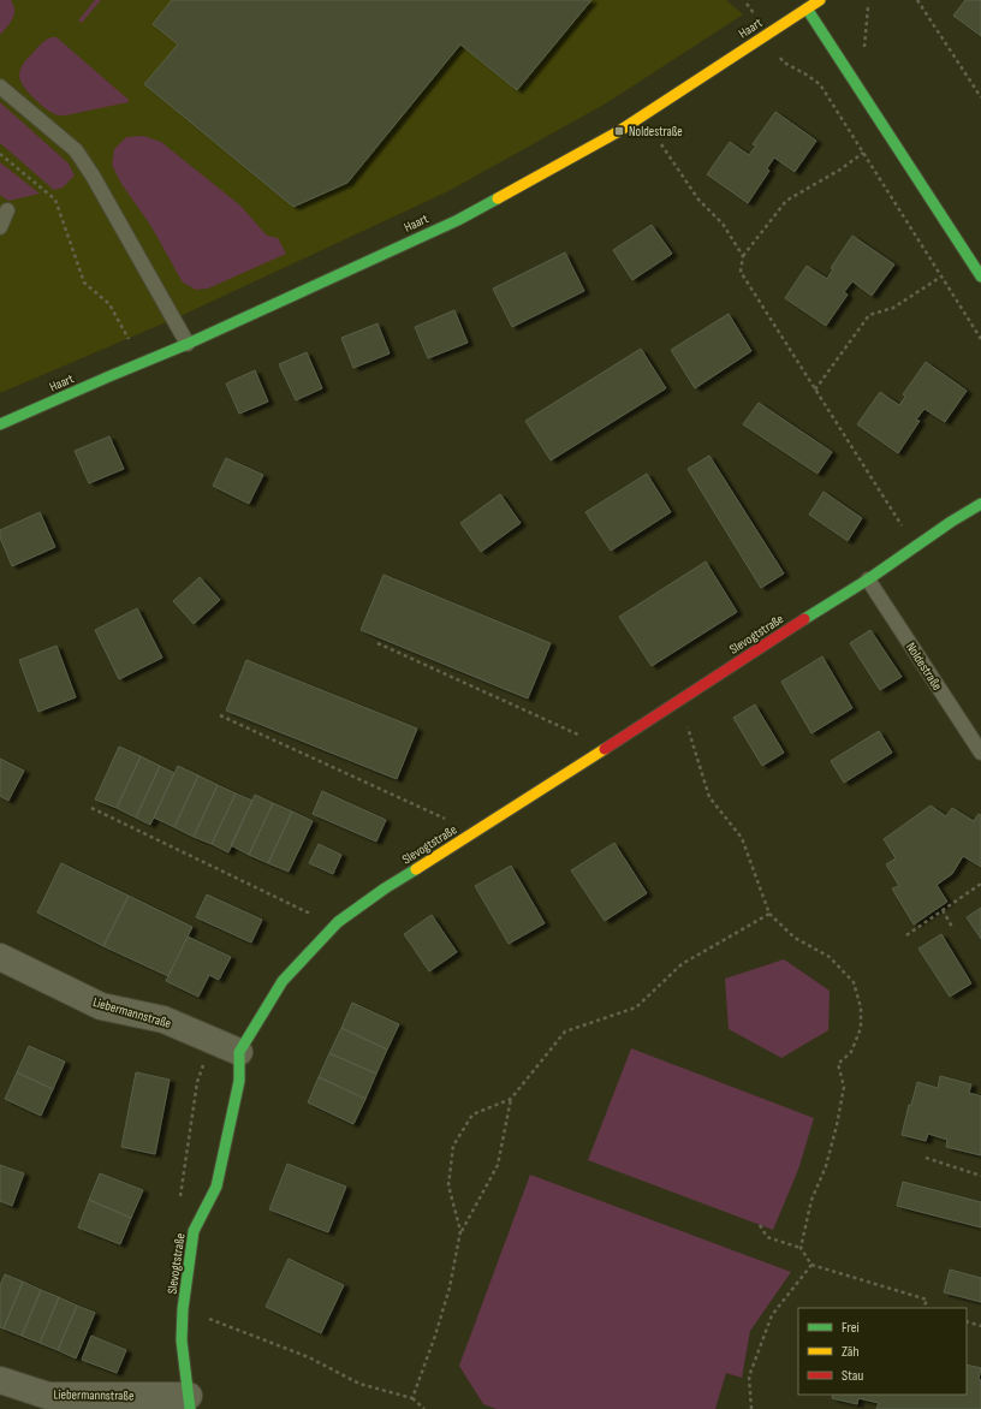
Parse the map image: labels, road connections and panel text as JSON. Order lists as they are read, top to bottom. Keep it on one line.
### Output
{"streets":{"street":["Haart","Slevogtstraße","Liebermannstraße"],"lane":["Noldestraße"]},"crossings":[["Slevogtstraße","Noldestraße"],["Slevogtstraße","Liebermannstraße"]],"places":{"transit":["Noldestraße"]},"legend":["Frei","Zäh","Stau"]}
